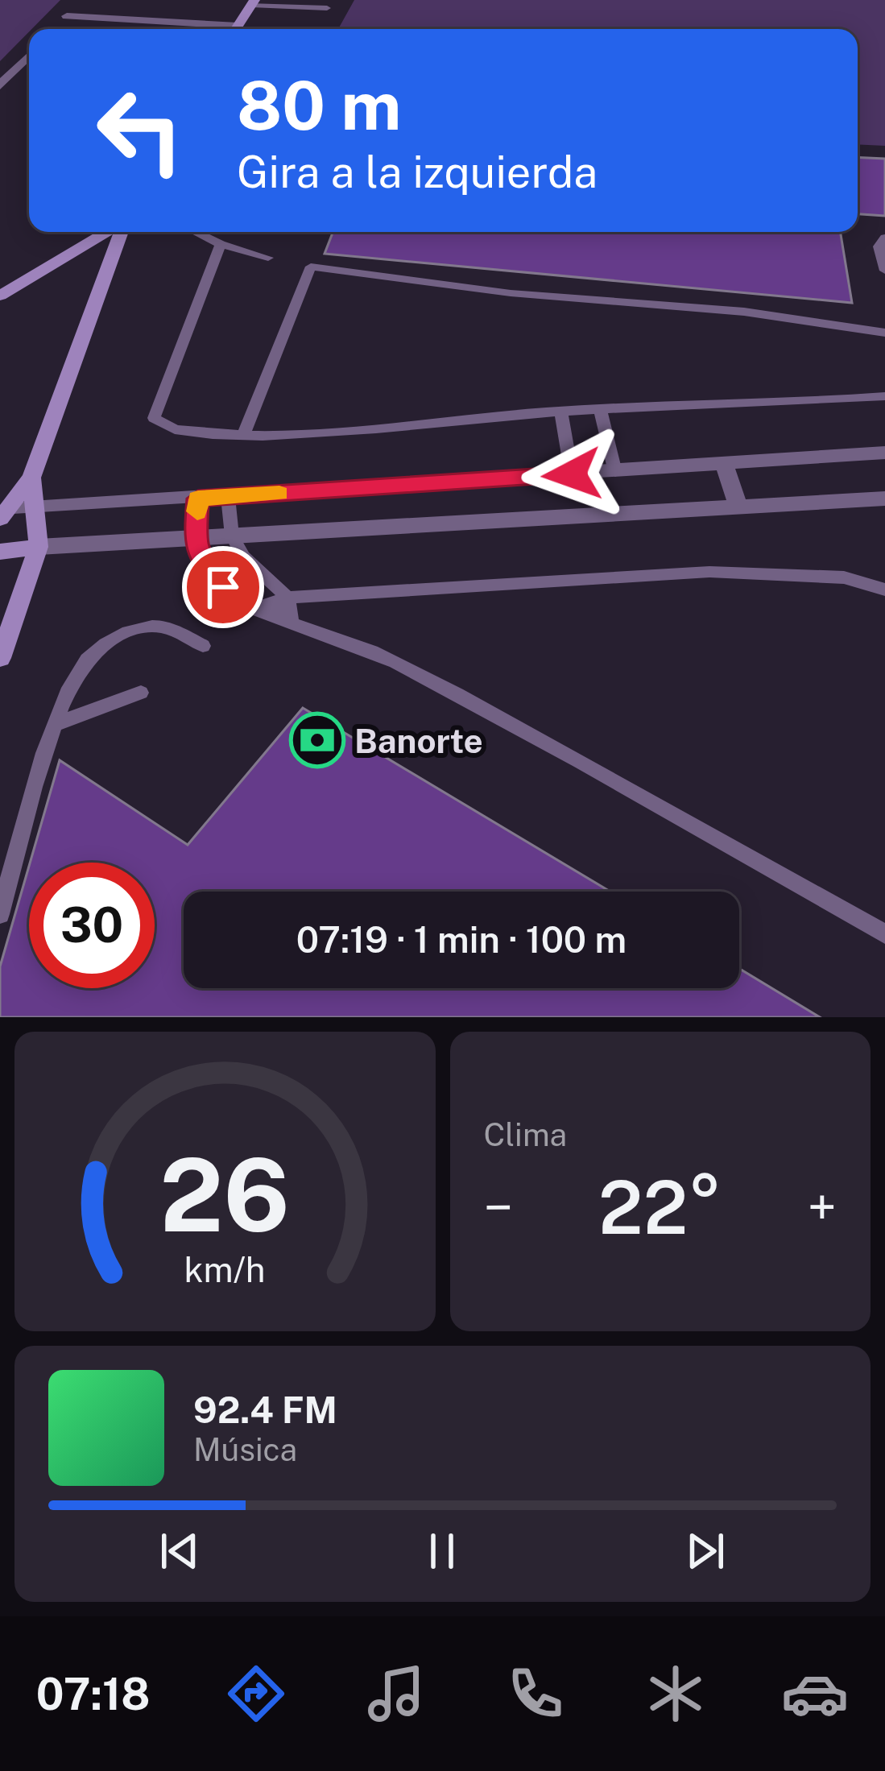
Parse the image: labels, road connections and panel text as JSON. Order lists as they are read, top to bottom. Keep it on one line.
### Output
{"places":{"bank":["Banorte"]},"page":{"turn":["80 m","Gira a la izquierda"],"limit":"30","trip":"07:19 · 1 min · 100 m","tile":"Clima","heat":["−","22°","+"],"song":["92.4 FM","Música"],"tabs":"07:18","gauge":["26","km/h"]}}
